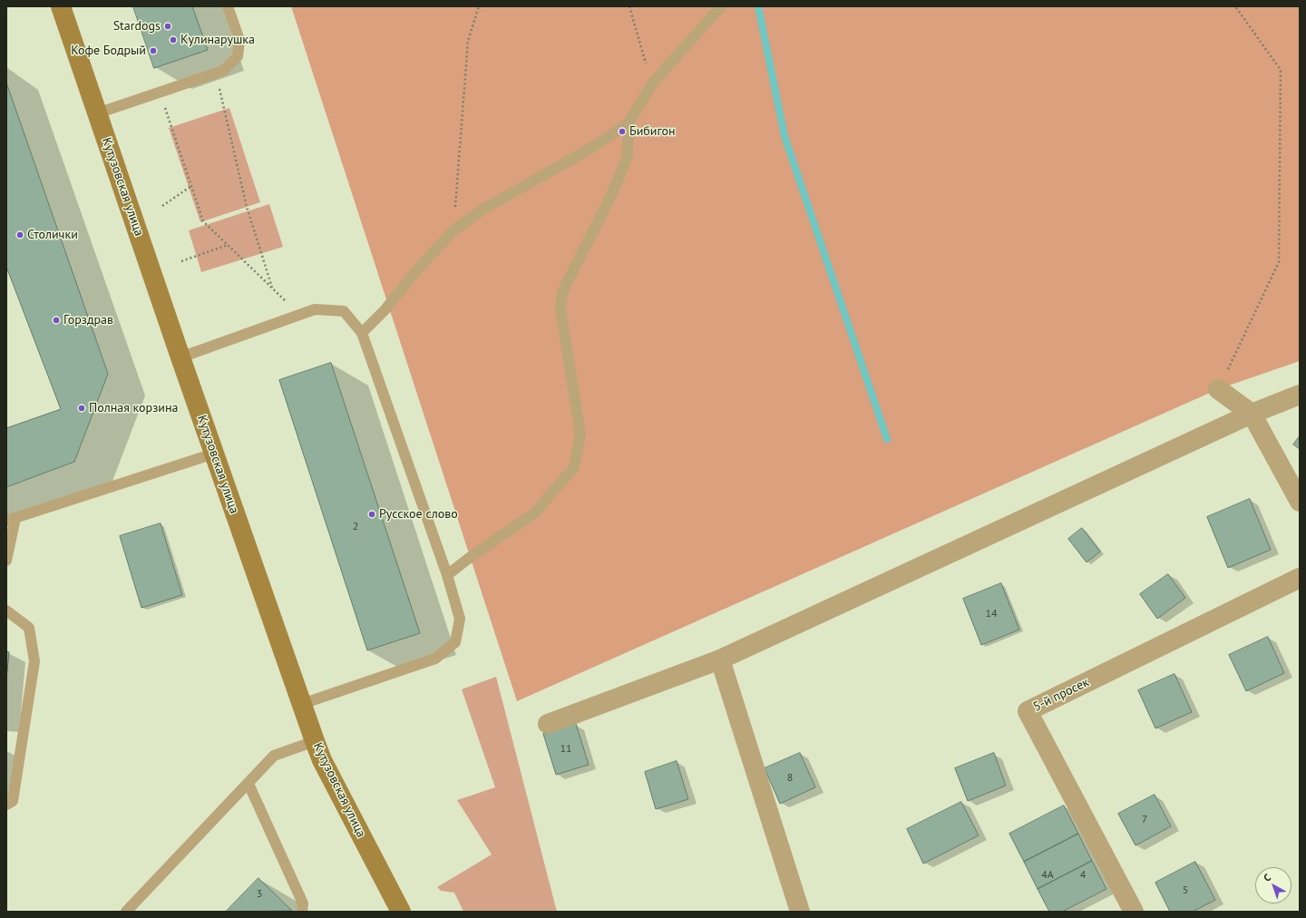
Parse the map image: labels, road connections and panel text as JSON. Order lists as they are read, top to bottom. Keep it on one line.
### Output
{"streets":{"street":["Кутузовская улица","5-й просек"]},"places":["Stardogs","Кулинарушка","Кофе Бодрый","Бибигон","Столички","Горздрав","Полная корзина","Русское слово"],"house_numbers":["2","14","11","8","7","4А","4","5","3"],"north":"top left"}
